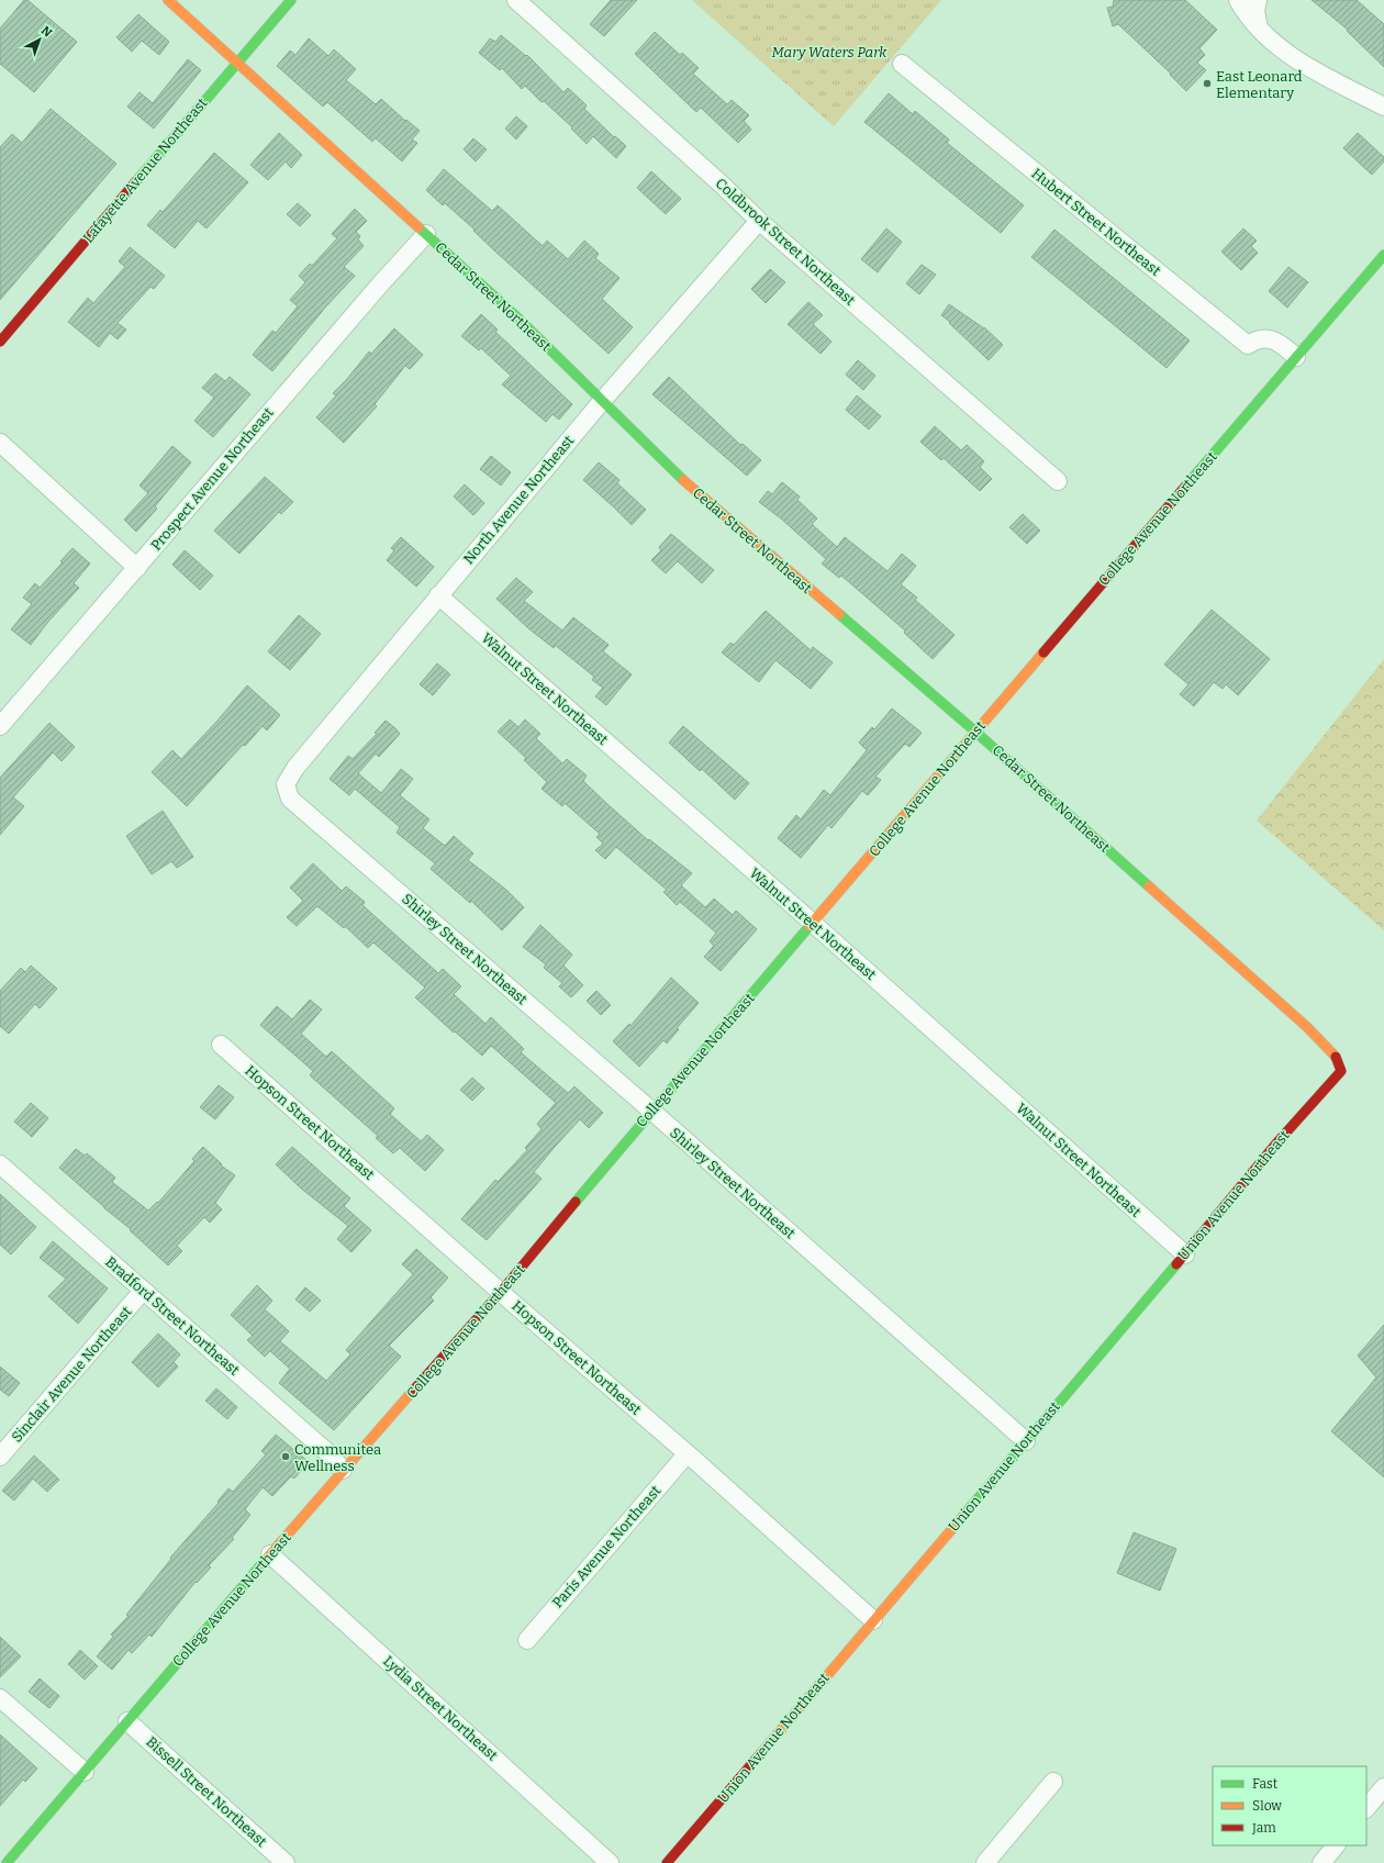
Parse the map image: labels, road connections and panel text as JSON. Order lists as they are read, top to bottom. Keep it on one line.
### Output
{"streets":{"street":["Lafayette Avenue Northeast","Hubert Street Northeast","Coldbrook Street Northeast","Cedar Street Northeast","Prospect Avenue Northeast","North Avenue Northeast","College Avenue Northeast","Walnut Street Northeast","Shirley Street Northeast","Hopson Street Northeast","Union Avenue Northeast","Bradford Street Northeast","Sinclair Avenue Northeast","Paris Avenue Northeast","Lydia Street Northeast","Bissell Street Northeast"]},"crossings":[["Lafayette Avenue Northeast","Cedar Street Northeast"],["Hubert Street Northeast","College Avenue Northeast"],["Coldbrook Street Northeast","North Avenue Northeast"],["Cedar Street Northeast","Prospect Avenue Northeast"],["Cedar Street Northeast","North Avenue Northeast"],["Cedar Street Northeast","College Avenue Northeast"],["Cedar Street Northeast","Union Avenue Northeast"],["North Avenue Northeast","Walnut Street Northeast"],["North Avenue Northeast","Shirley Street Northeast"],["College Avenue Northeast","Walnut Street Northeast"],["College Avenue Northeast","Shirley Street Northeast"],["College Avenue Northeast","Hopson Street Northeast"],["College Avenue Northeast","Bradford Street Northeast"],["College Avenue Northeast","Lydia Street Northeast"],["College Avenue Northeast","Bissell Street Northeast"],["Walnut Street Northeast","Union Avenue Northeast"],["Shirley Street Northeast","Union Avenue Northeast"],["Hopson Street Northeast","Union Avenue Northeast"],["Hopson Street Northeast","Paris Avenue Northeast"],["Bradford Street Northeast","Sinclair Avenue Northeast"]],"parks":["Mary Waters Park"],"places":["East Leonard Elementary","Communitea Wellness"],"legend":["Fast","Slow","Jam"],"north":"top right"}
